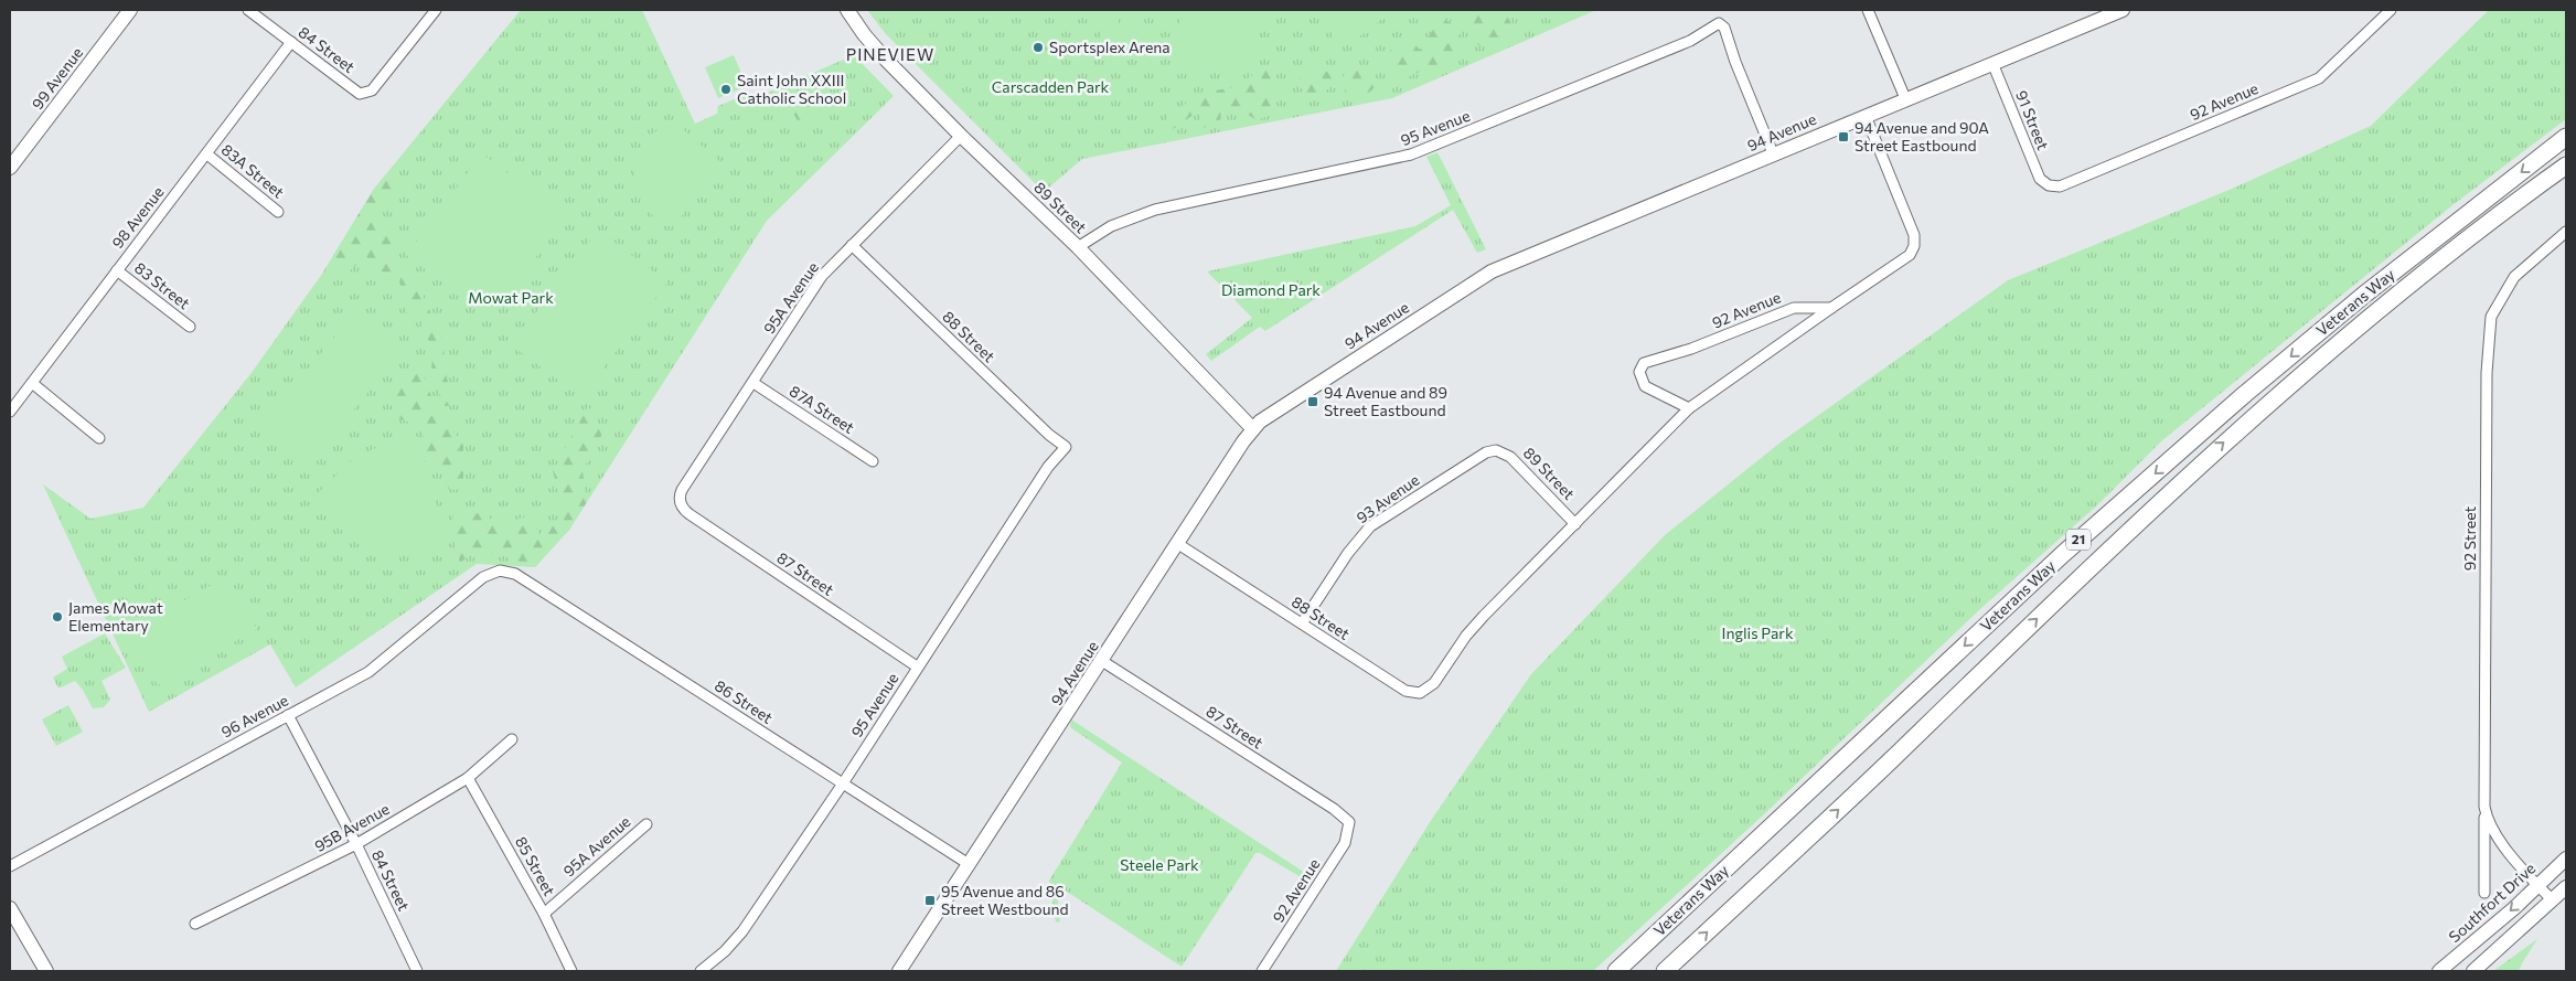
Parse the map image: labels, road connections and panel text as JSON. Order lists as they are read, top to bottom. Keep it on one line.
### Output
{"streets":{"main road":["Veterans Way","21"],"street":["84 Street","99 Avenue","92 Avenue","91 Street","95 Avenue","94 Avenue","83A Street","89 Street","98 Avenue","83 Street","95A Avenue","88 Street","87A Street","93 Avenue","92 Street","87 Street","86 Street","96 Avenue","95B Avenue","85 Street","Southfort Drive"]},"crossings":[["84 Street","98 Avenue"],["84 Street","96 Avenue"],["84 Street","95B Avenue"],["92 Avenue","91 Street"],["92 Avenue","87 Street"],["91 Street","94 Avenue"],["95 Avenue","94 Avenue"],["95 Avenue","89 Street"],["95 Avenue","88 Street"],["95 Avenue","87 Street"],["95 Avenue","86 Street"],["94 Avenue","89 Street"],["94 Avenue","88 Street"],["94 Avenue","87 Street"],["94 Avenue","86 Street"],["83A Street","98 Avenue"],["89 Street","95A Avenue"],["89 Street","88 Street"],["89 Street","93 Avenue"],["98 Avenue","83 Street"],["95A Avenue","88 Street"],["95A Avenue","87A Street"],["95A Avenue","87 Street"],["95A Avenue","85 Street"],["88 Street","93 Avenue"],["92 Street","Southfort Drive"],["86 Street","96 Avenue"],["95B Avenue","85 Street"]],"districts":["PINEVIEW"],"parks":["Carscadden Park","Diamond Park","Mowat Park","Inglis Park","Steele Park"],"places":{"other":["Sportsplex Arena","Saint John XXIII Catholic School","James Mowat Elementary"],"transit":["94 Avenue and 90A Street Eastbound","94 Avenue and 89 Street Eastbound","95 Avenue and 86 Street Westbound"]}}
